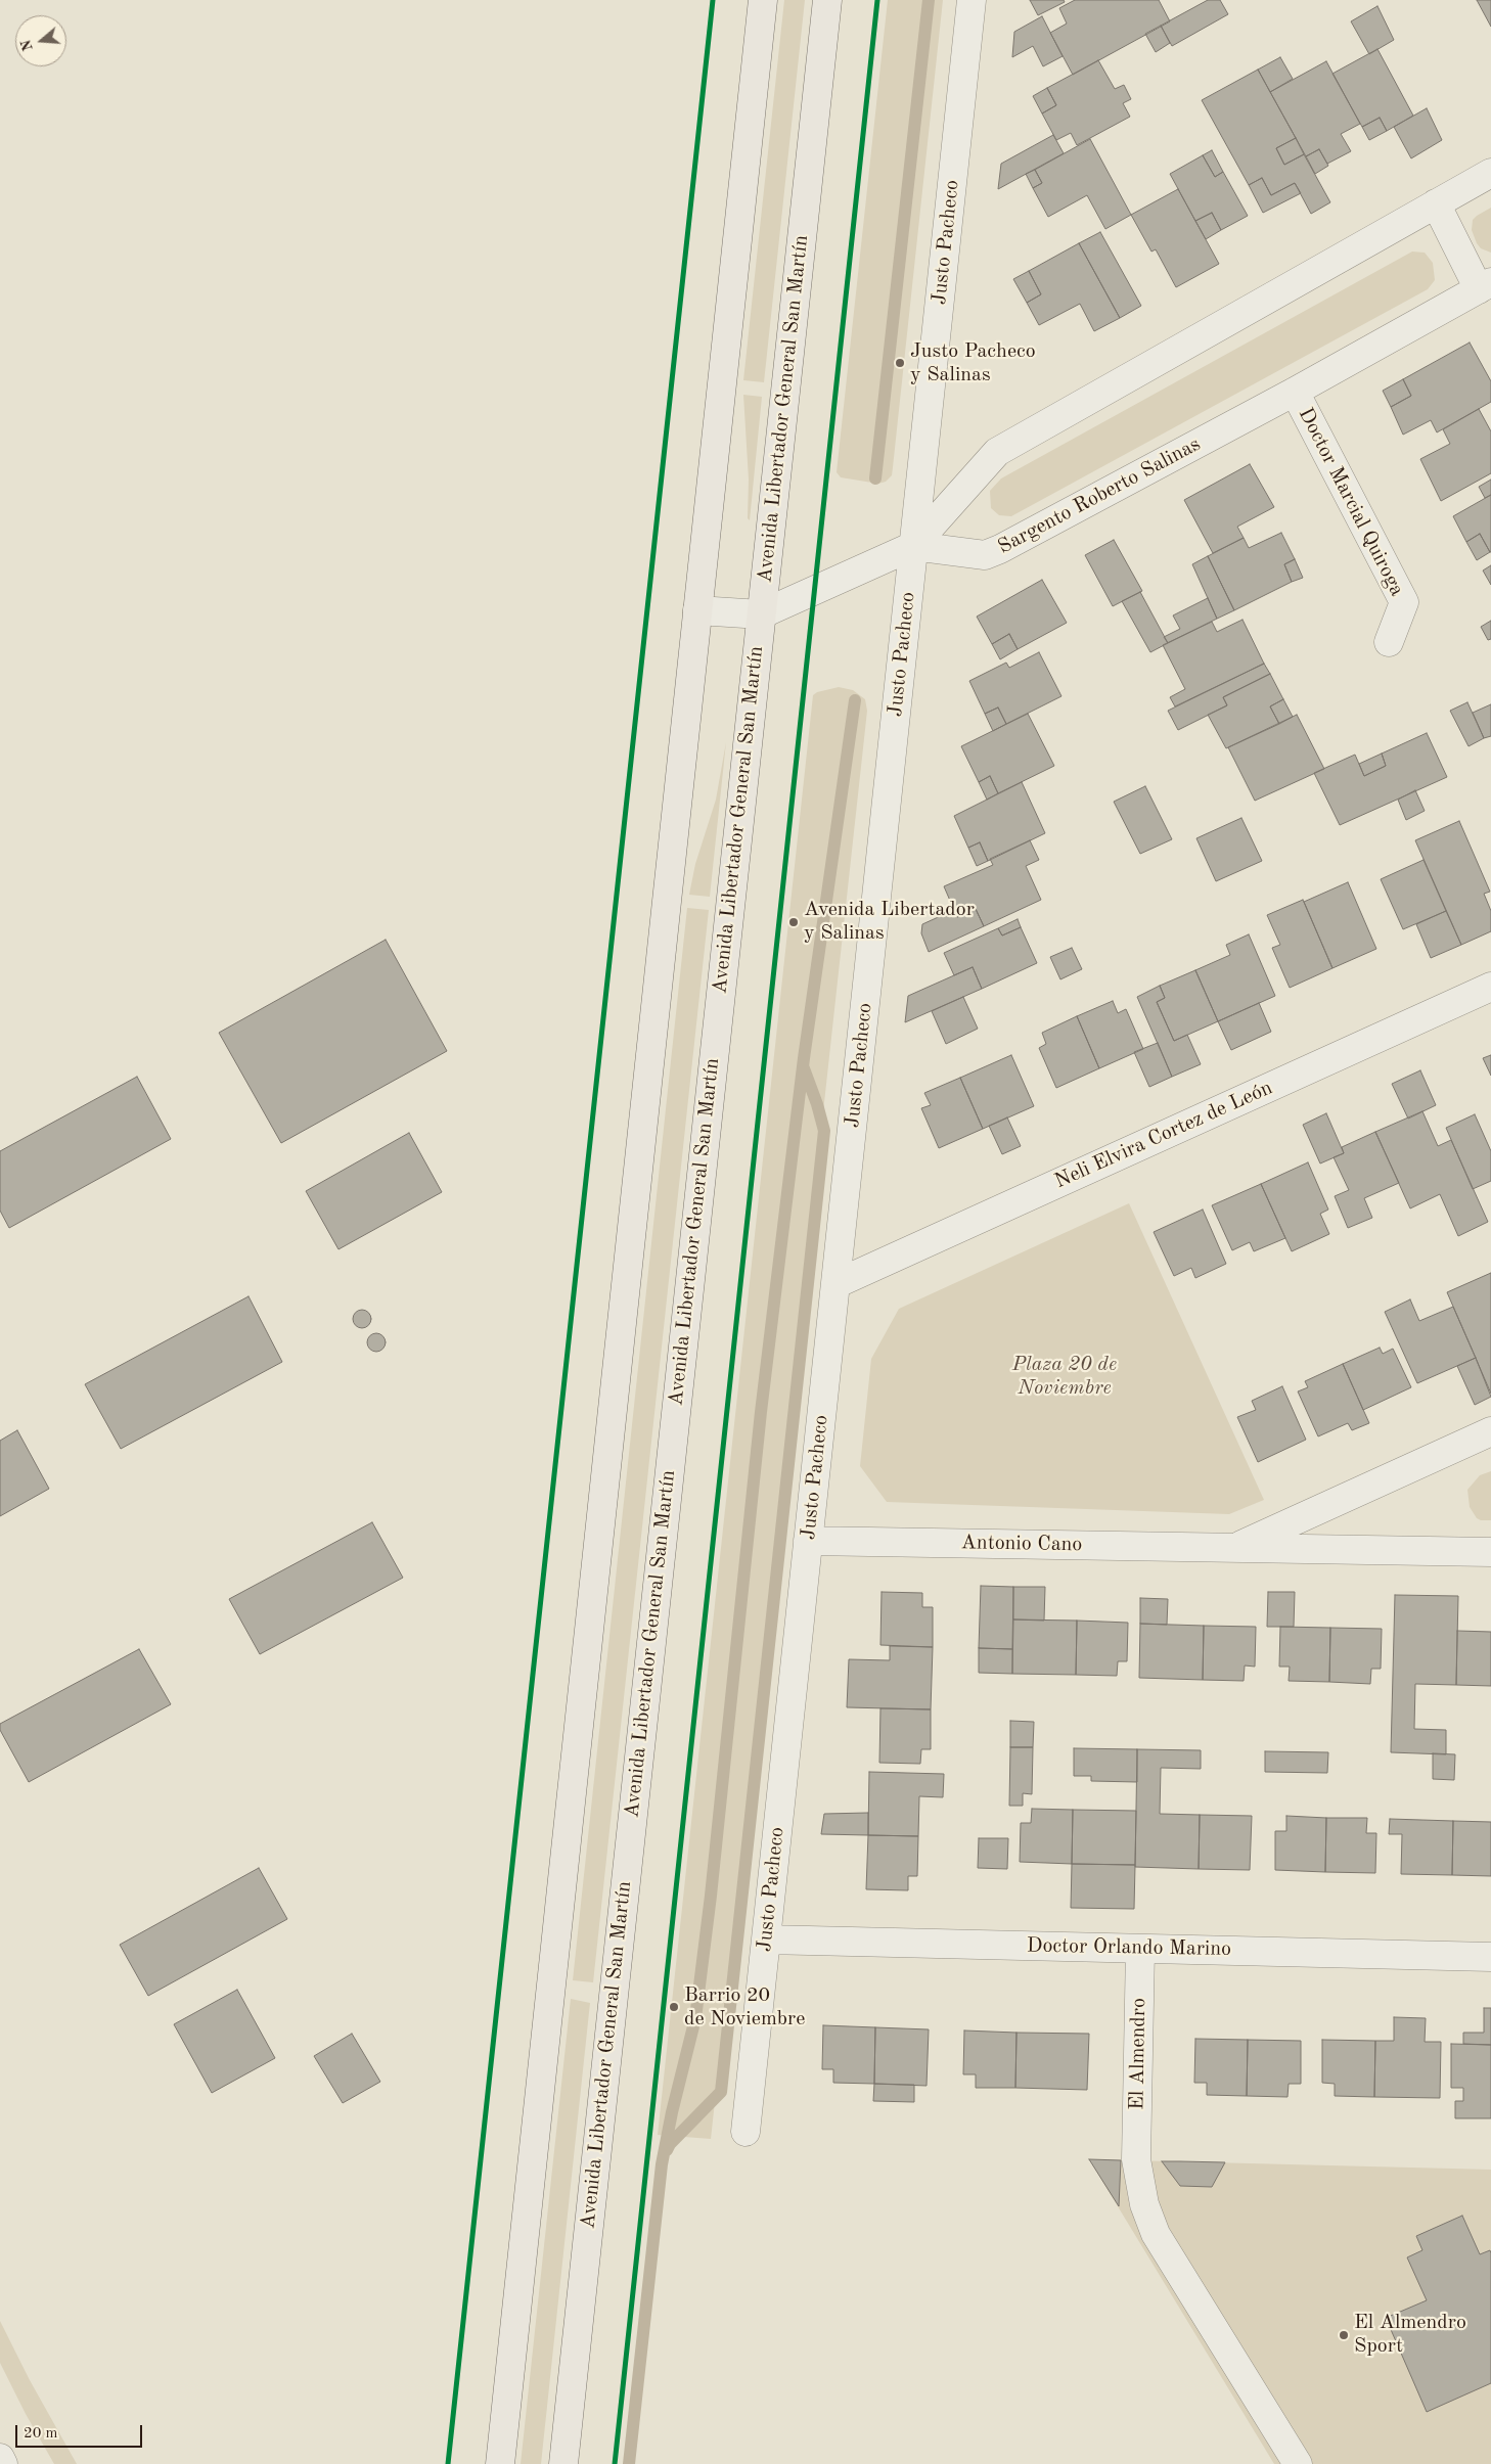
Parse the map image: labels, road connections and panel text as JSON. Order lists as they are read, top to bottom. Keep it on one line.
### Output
{"streets":{"main road":["Avenida Libertador General San Martín"],"street":["Justo Pacheco","Sargento Roberto Salinas","Doctor Marcial Quiroga","Neli Elvira Cortez de León","Antonio Cano","Doctor Orlando Marino","El Almendro"]},"crossings":[["Justo Pacheco","Sargento Roberto Salinas"],["Justo Pacheco","Neli Elvira Cortez de León"],["Justo Pacheco","Antonio Cano"],["Justo Pacheco","Doctor Orlando Marino"],["Sargento Roberto Salinas","Doctor Marcial Quiroga"],["Doctor Orlando Marino","El Almendro"]],"parks":["Plaza 20 de Noviembre"],"places":["Justo Pacheco y Salinas","Avenida Libertador y Salinas","Barrio 20 de Noviembre","El Almendro Sport"],"scale_bar":"20 m","north":"left"}
